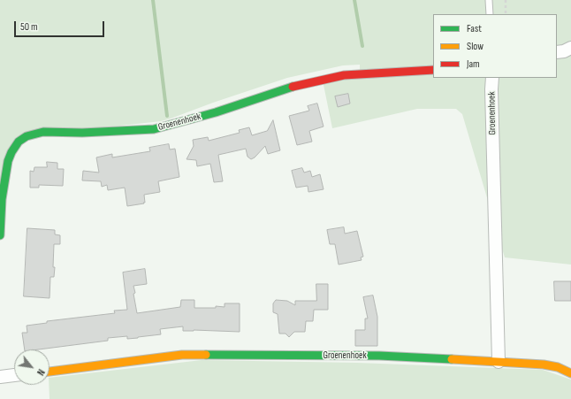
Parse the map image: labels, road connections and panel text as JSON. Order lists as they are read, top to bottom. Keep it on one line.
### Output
{"streets":{"street":["Groenenhoek"]},"legend":["Fast","Slow","Jam"],"scale_bar":"50 m","north":"bottom right"}
